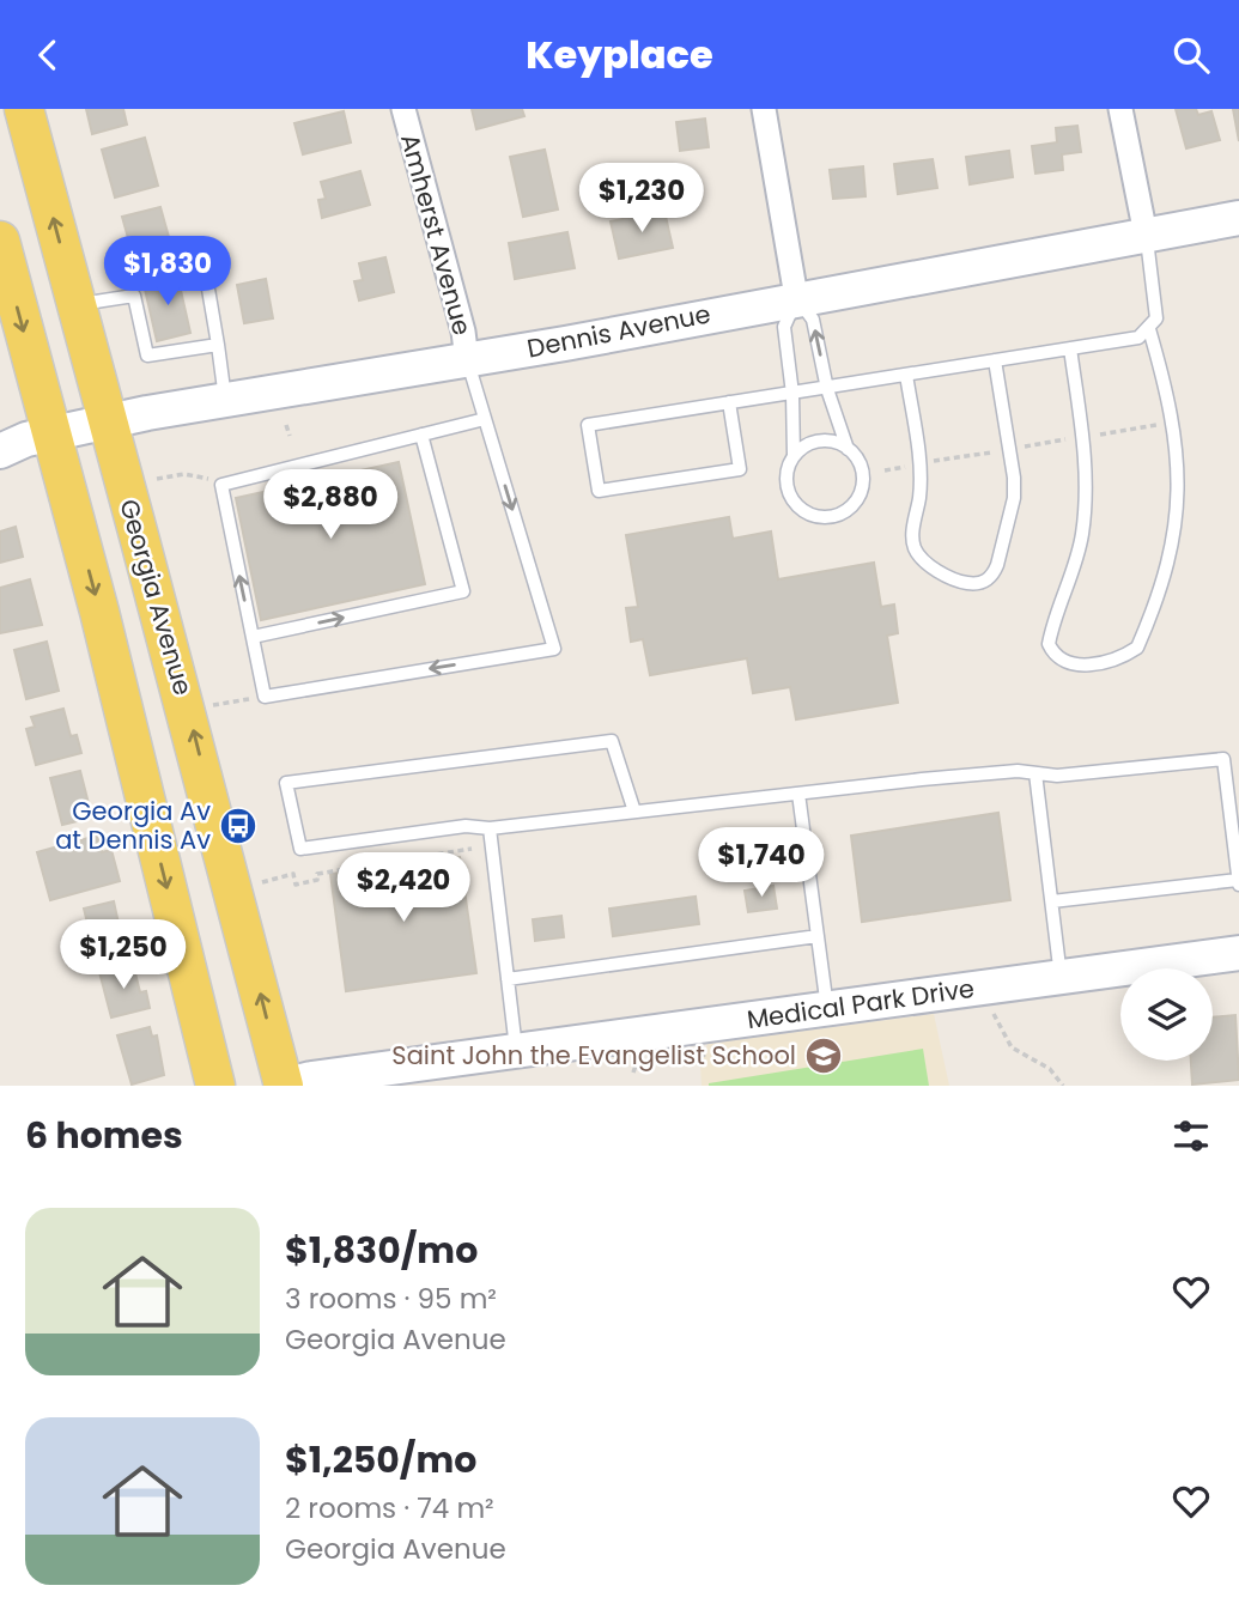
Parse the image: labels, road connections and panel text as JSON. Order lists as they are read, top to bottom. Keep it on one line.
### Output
{"streets":{"main road":["Georgia Avenue"],"street":["Amherst Avenue","Dennis Avenue","Medical Park Drive"]},"crossings":[["Amherst Avenue","Dennis Avenue"],["Dennis Avenue","Georgia Avenue"],["Georgia Avenue","Medical Park Drive"]],"places":{"bus stop":["Georgia Av at Dennis Av"],"school or university":["Saint John the Evangelist School"]},"page":{"header":"Keyplace","price":["$1,230","$1,830","$2,880","$1,740","$2,420","$1,250"],"heading":"6 homes","list":[{"name":"$1,830/mo","note":"3 rooms · 95 m² · Georgia Avenue"},{"name":"$1,250/mo","note":"2 rooms · 74 m² · Georgia Avenue"}]}}
